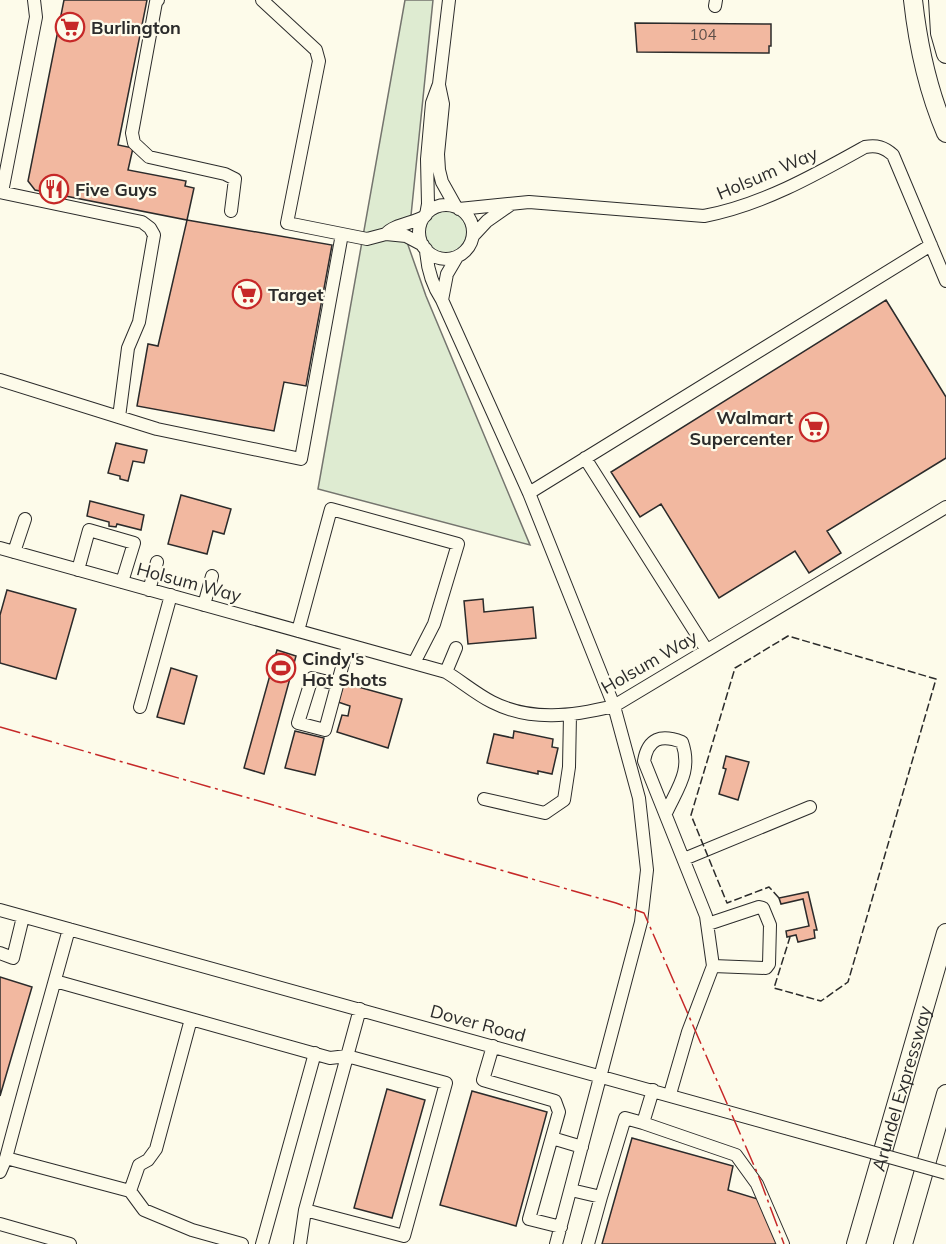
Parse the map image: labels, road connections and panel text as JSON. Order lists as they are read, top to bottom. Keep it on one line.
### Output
{"streets":{"highway":["Arundel Expressway"],"street":["Holsum Way","Dover Road"]},"places":{"supermarket":["Burlington","Target","Walmart Supercenter"],"restaurant":["Five Guys"],"sports":["Cindy's Hot Shots"]},"house_numbers":["104"]}
